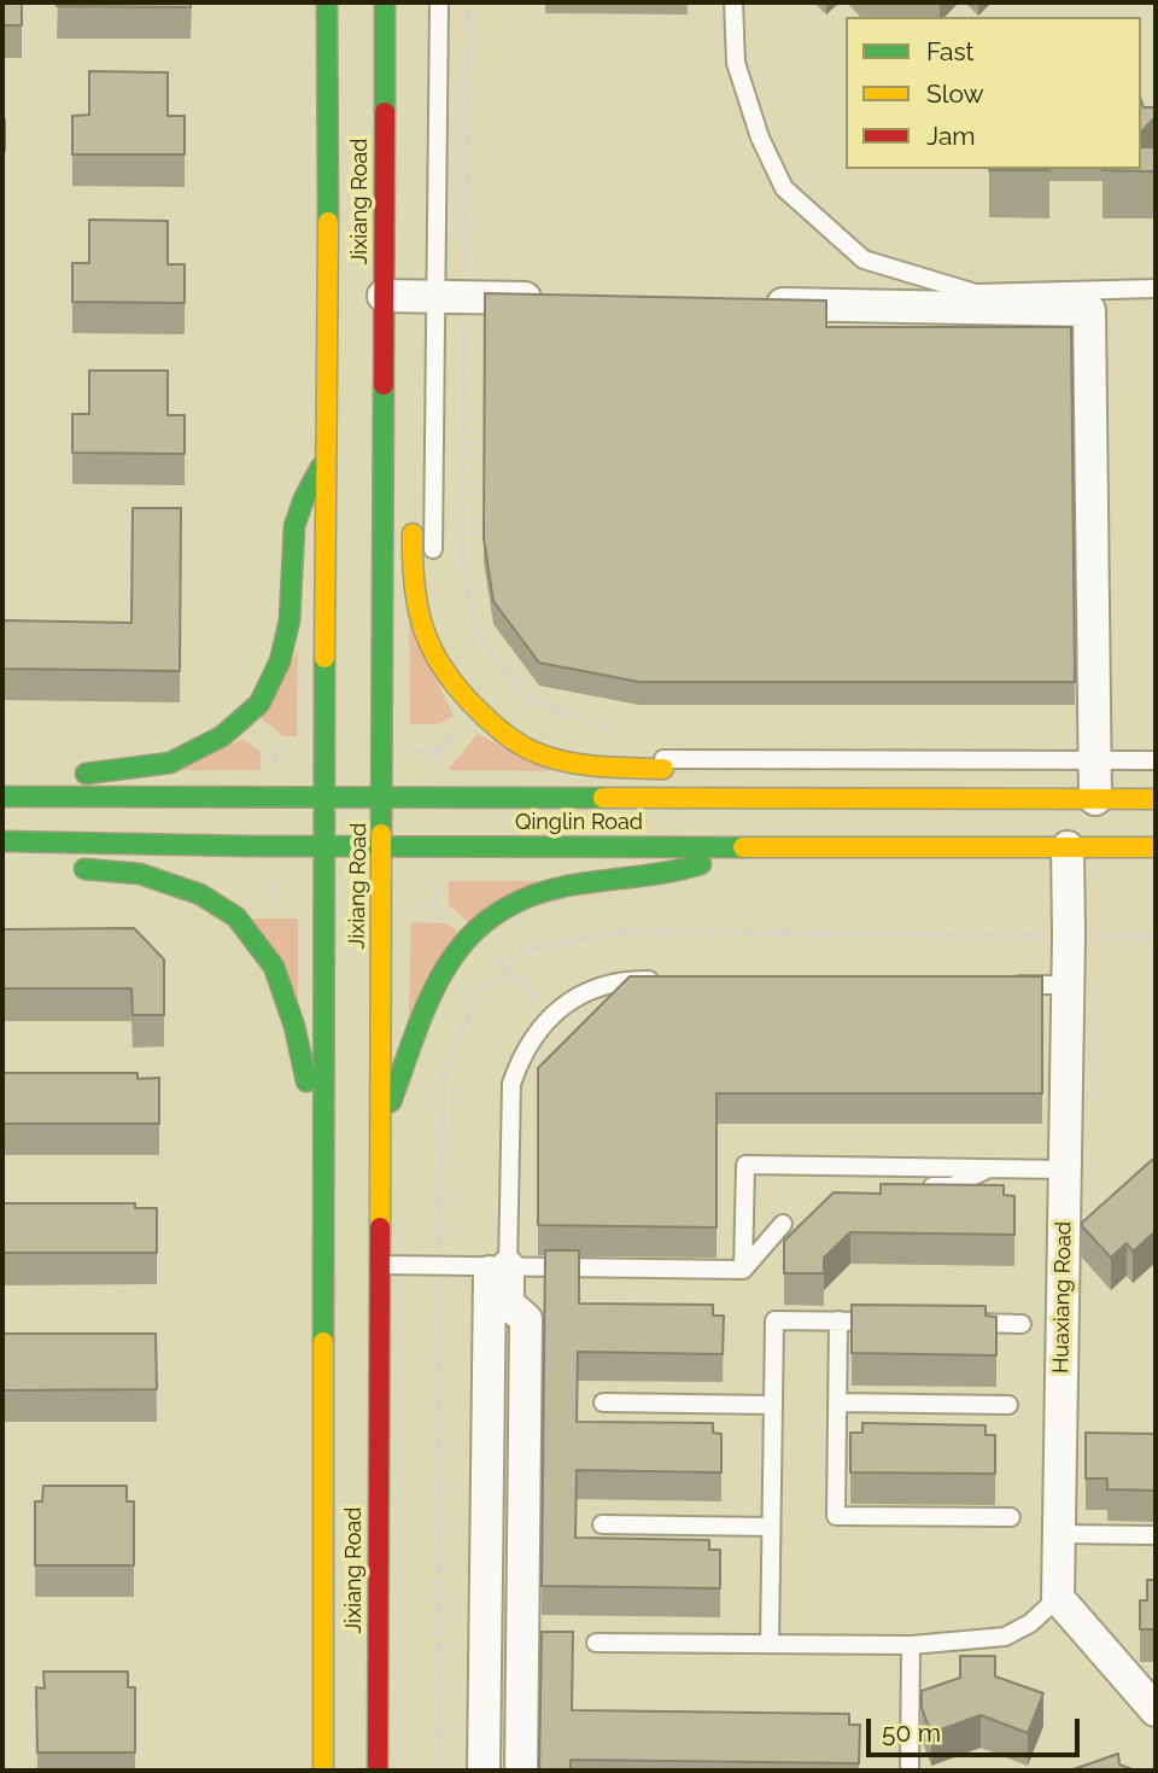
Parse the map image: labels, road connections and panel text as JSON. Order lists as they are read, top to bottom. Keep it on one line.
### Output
{"streets":{"main road":["Jixiang Road","Qinglin Road"],"street":["Huaxiang Road"]},"crossings":[["Jixiang Road","Qinglin Road"],["Qinglin Road","Huaxiang Road"]],"legend":["Fast","Slow","Jam"],"scale_bar":"50 m"}
